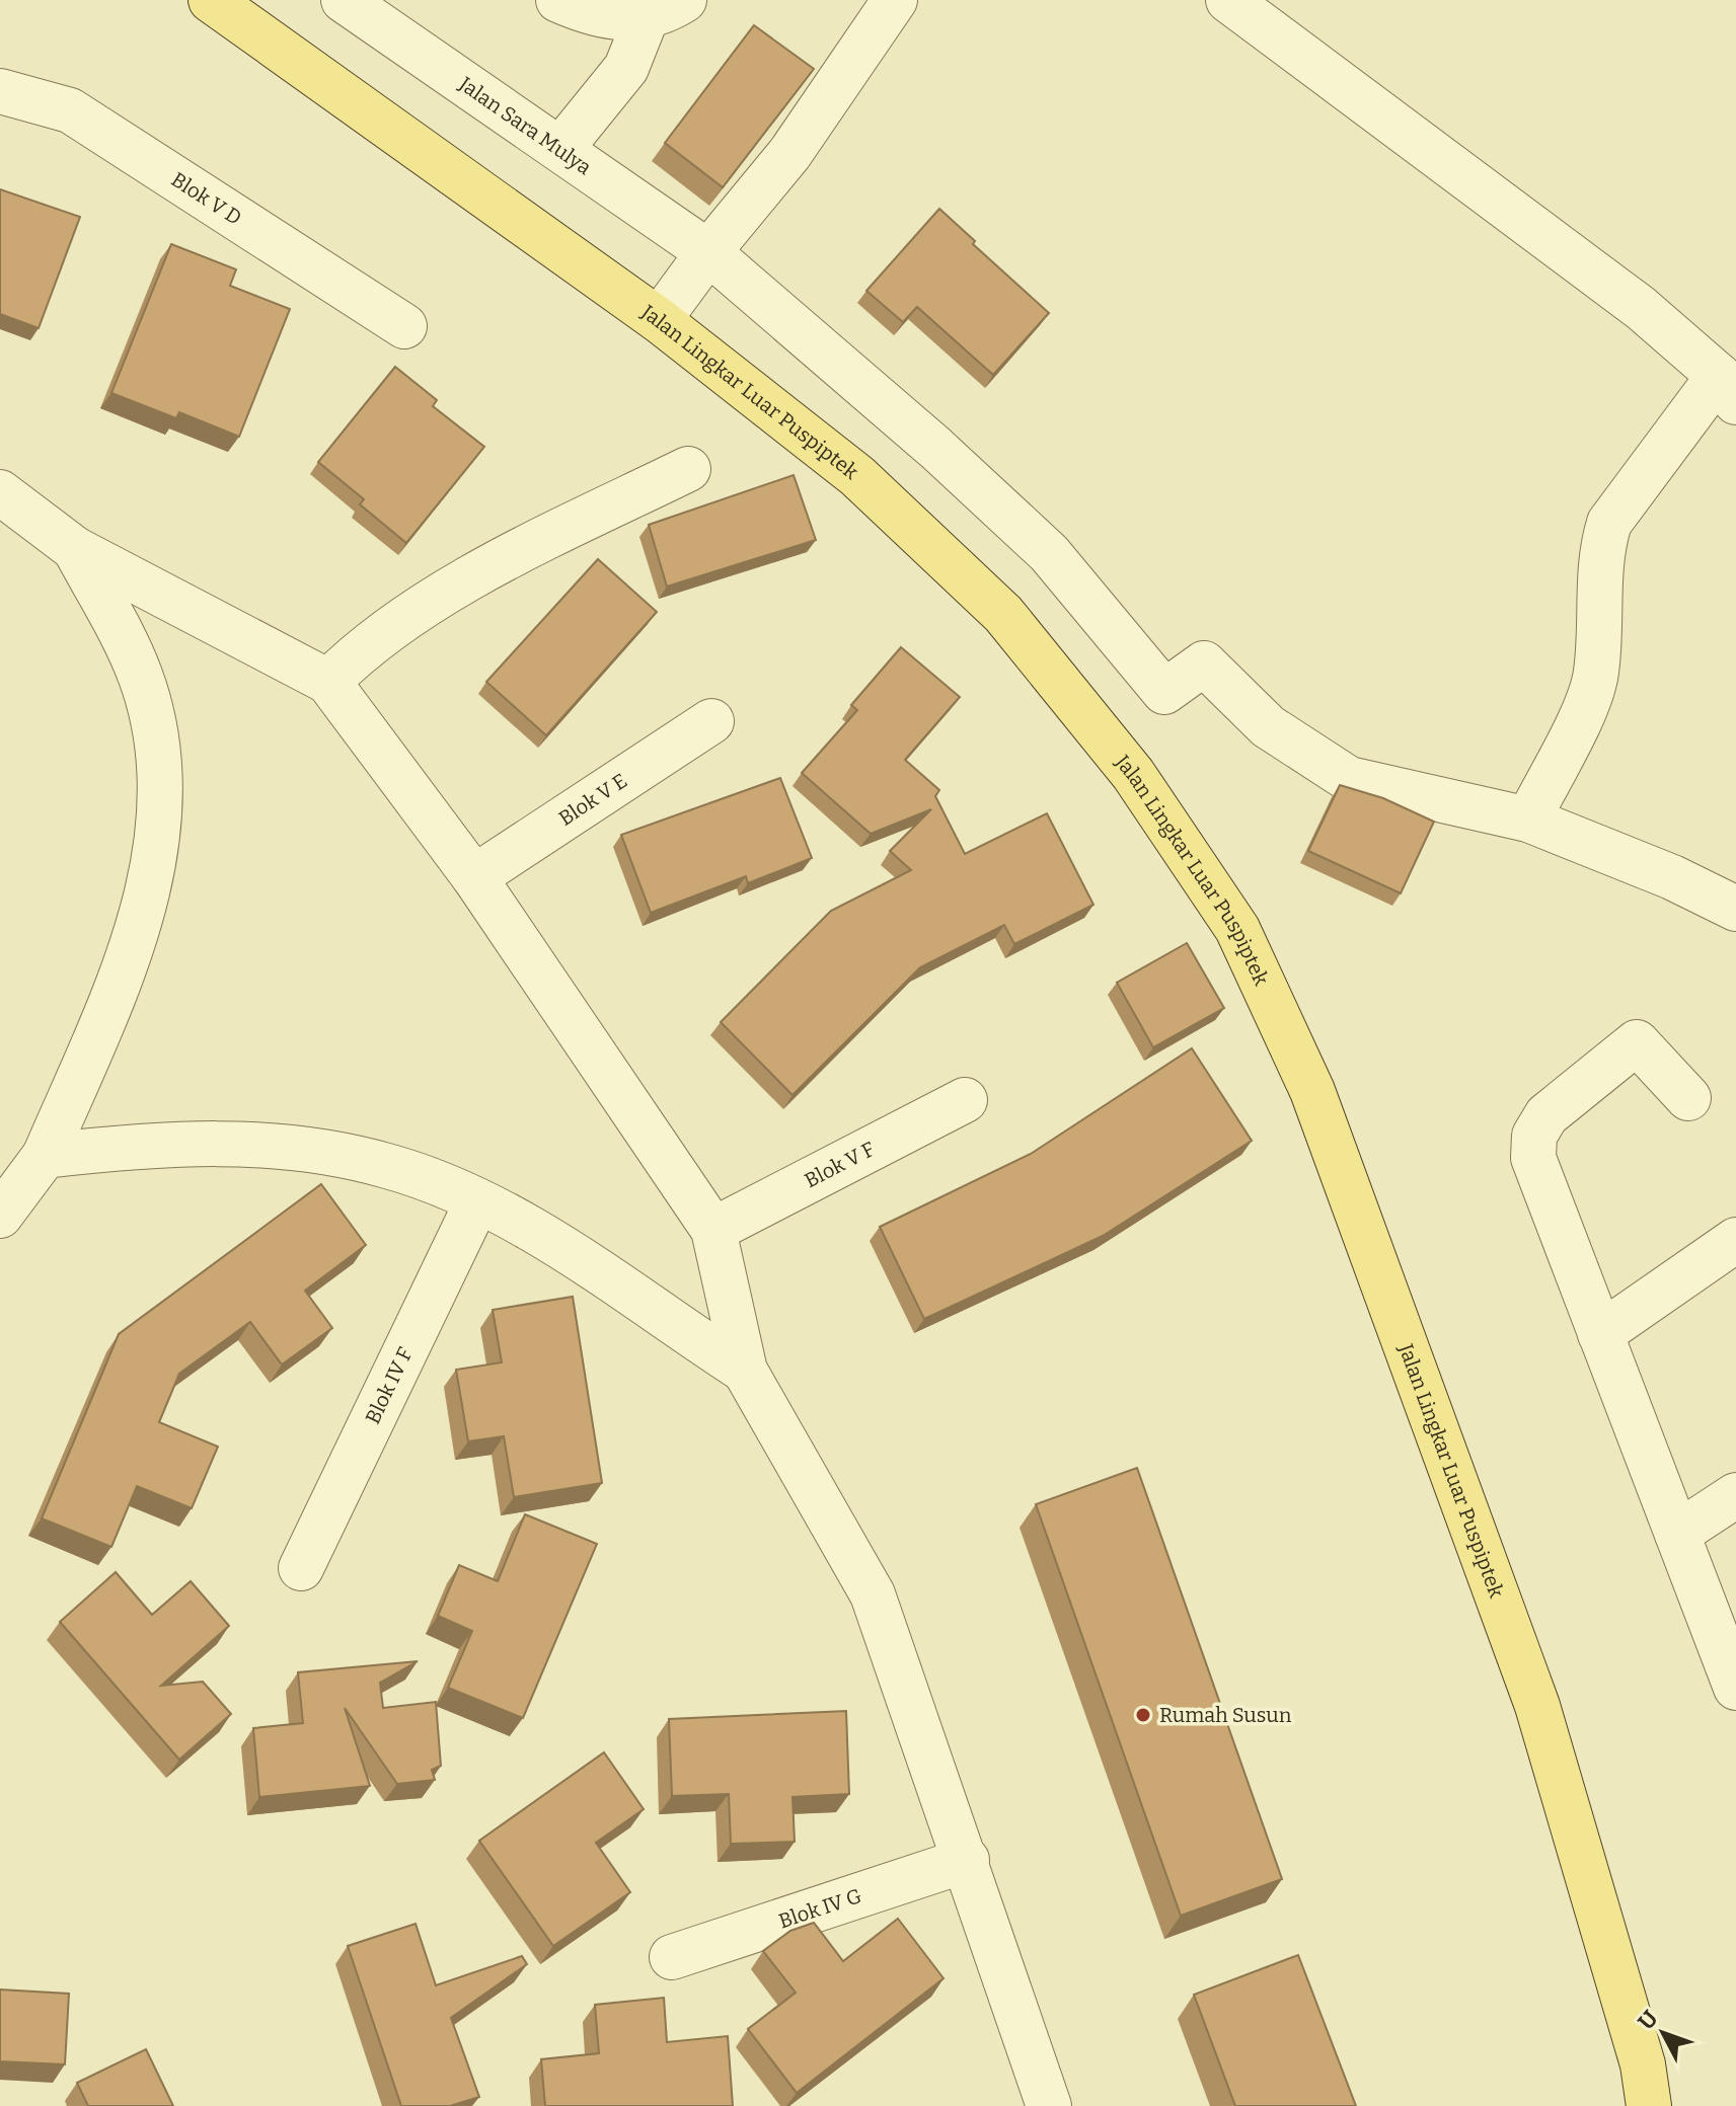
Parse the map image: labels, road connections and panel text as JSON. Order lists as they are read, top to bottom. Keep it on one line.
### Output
{"streets":{"main road":["Jalan Lingkar Luar Puspiptek"],"street":["Jalan Sara Mulya","Blok V D","Blok V E","Blok V F","Blok IV F","Blok IV G"]},"places":["Rumah Susun"],"north":"top left"}
